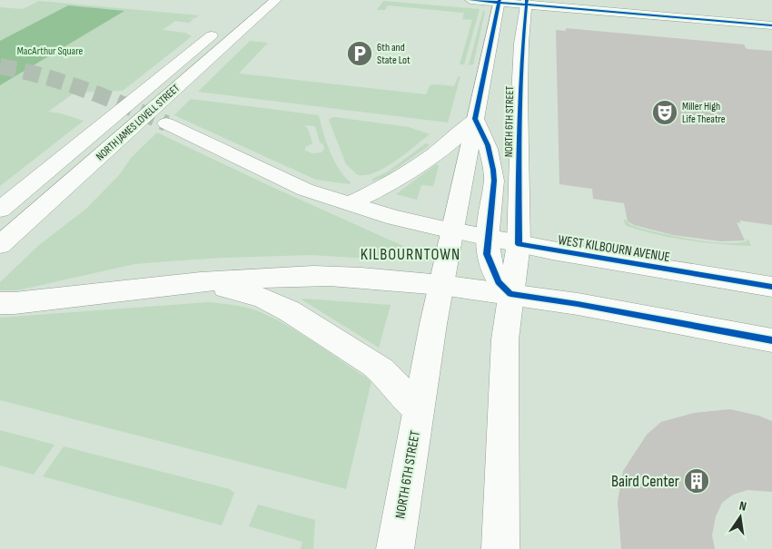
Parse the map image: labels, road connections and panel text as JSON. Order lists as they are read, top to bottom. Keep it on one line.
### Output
{"streets":{"main road":["NORTH 6TH STREET","NORTH JAMES LOVELL STREET","WEST KILBOURN AVENUE"]},"crossings":[["NORTH 6TH STREET","WEST KILBOURN AVENUE"]],"districts":["KILBOURNTOWN"],"parks":["MacArthur Square"],"places":{"parking":["6th and State Lot"],"theatre":["Miller High Life Theatre"],"building":["Baird Center"]},"north":"top"}
